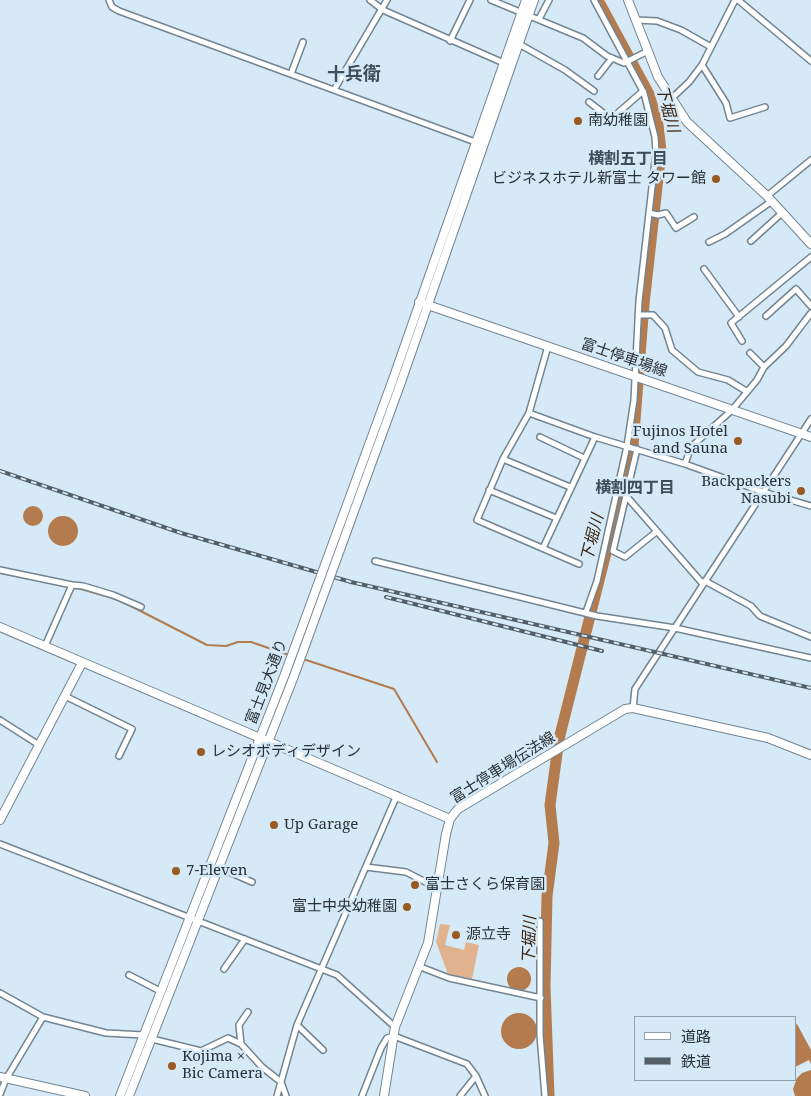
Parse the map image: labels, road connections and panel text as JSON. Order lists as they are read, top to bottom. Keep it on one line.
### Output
{"streets":{"street":["富士停車場線","富士見大通り","富士停車場伝法線"]},"crossings":[["富士停車場線","富士見大通り"]],"districts":["十兵衛","横割五丁目","横割四丁目"],"water":["下堀川"],"places":["南幼稚園","ビジネスホテル新富士 タワー館","Fujinos Hotel and Sauna","Backpackers Nasubi","レシオボディデザイン","Up Garage","7-Eleven","富士さくら保育園","富士中央幼稚園","源立寺","Kojima × Bic Camera"],"legend":["道路","鉄道"]}
